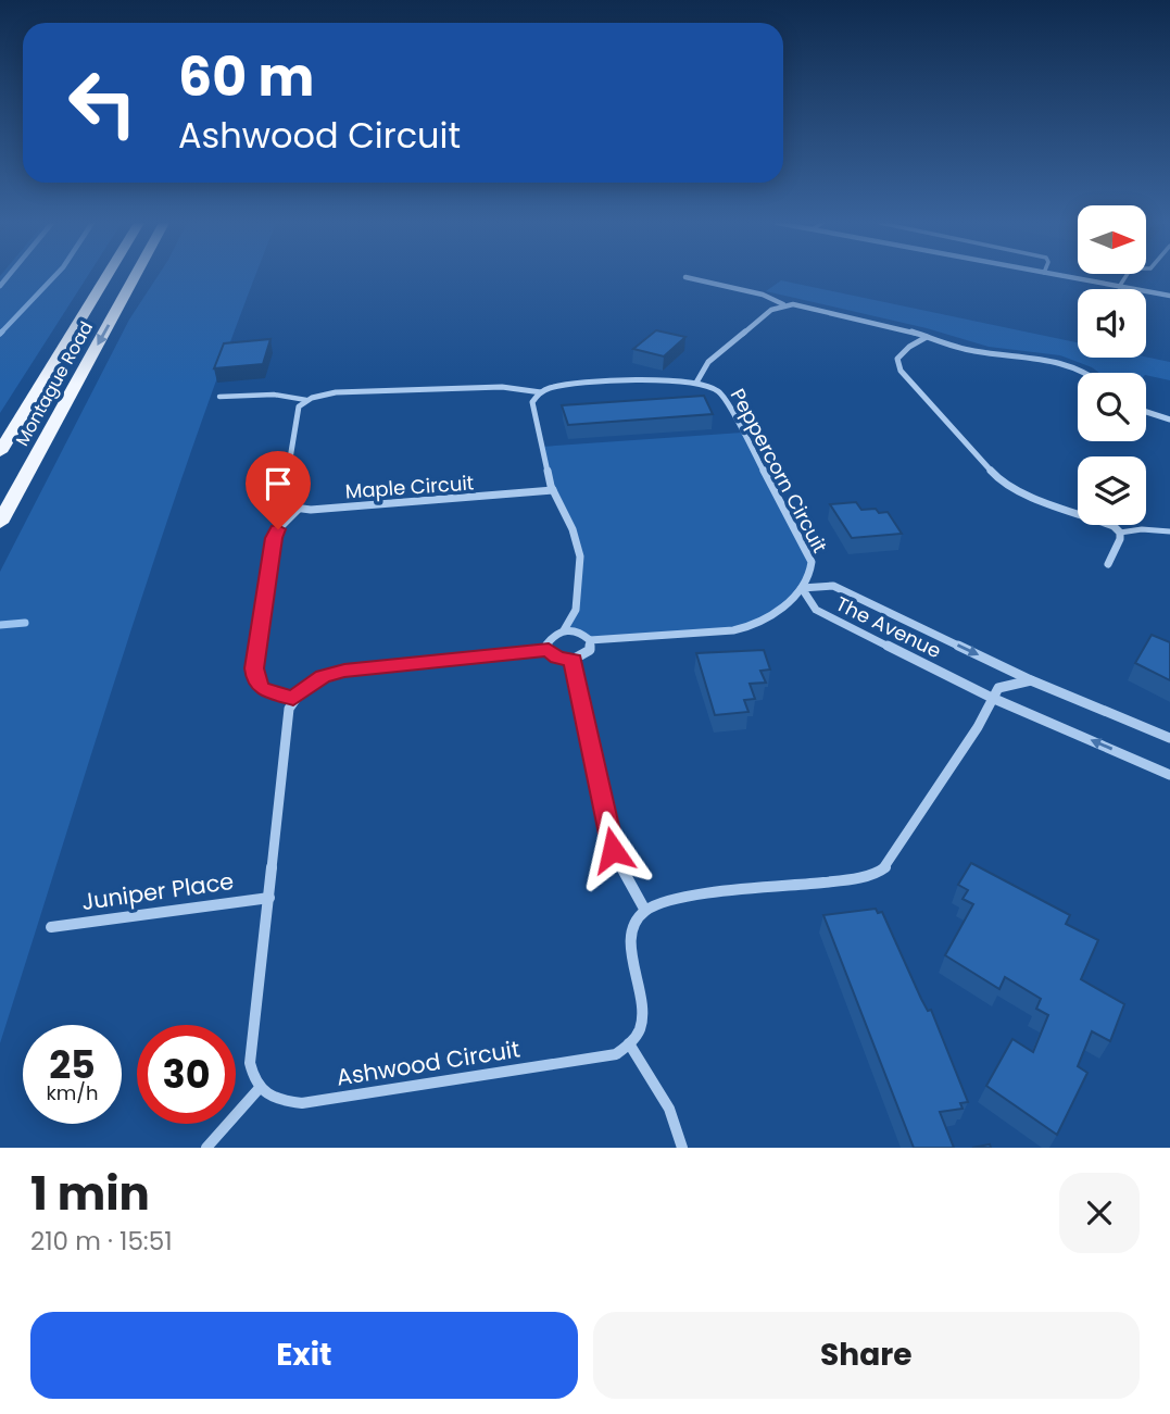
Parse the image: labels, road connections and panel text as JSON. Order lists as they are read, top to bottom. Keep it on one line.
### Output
{"streets":{"main road":["Montague Road"],"street":["Peppercorn Circuit","Maple Circuit","The Avenue","Juniper Place","Ashwood Circuit"]},"crossings":[["Peppercorn Circuit","The Avenue"]],"north":"right","page":{"turn":["60 m","Ashwood Circuit"],"speed":"25 km/h","limit":"30","heading":["1 min","210 m · 15:51"],"buttons":["Exit","Share"]}}
